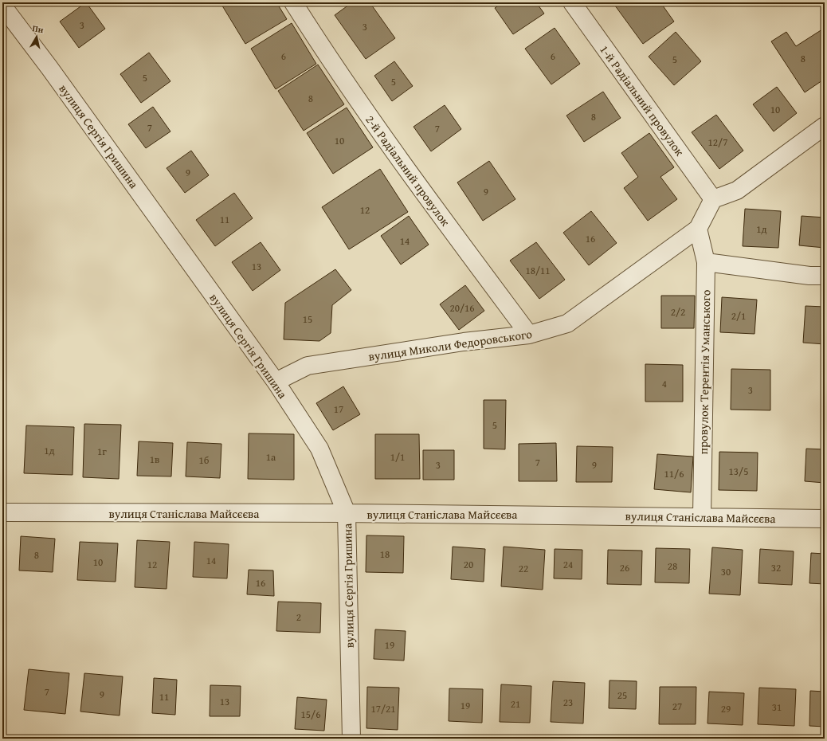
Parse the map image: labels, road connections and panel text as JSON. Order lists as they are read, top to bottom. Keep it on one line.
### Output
{"streets":{"street":["1-й Радіальний провулок","вулиця Сергія Гришина","2-й Радіальний провулок","вулиця Миколи Федоровського","провулок Терентія Уманського","вулиця Станіслава Майсєєва"]},"crossings":[["1-й Радіальний провулок","вулиця Миколи Федоровського"],["вулиця Сергія Гришина","вулиця Миколи Федоровського"],["вулиця Сергія Гришина","вулиця Станіслава Майсєєва"],["2-й Радіальний провулок","вулиця Миколи Федоровського"],["вулиця Миколи Федоровського","провулок Терентія Уманського"],["провулок Терентія Уманського","вулиця Станіслава Майсєєва"]],"house_numbers":["3","3","6","6","8","5","5","5","8","10","8","7","7","10","12/7","9","9","12","11","1д","16","14","13","18/11","20/16","2/2","2/1","15","4","3","17","5","1д","1г","1а","1/1","1в","1б","7","3","9","13/5","11/6","18","8","14","10","12","20","24","28","26","32","22","30","16","2","19","7","9","25","11","13","23","21","19","27","31","17/21","29","15/6"],"north":"top"}
